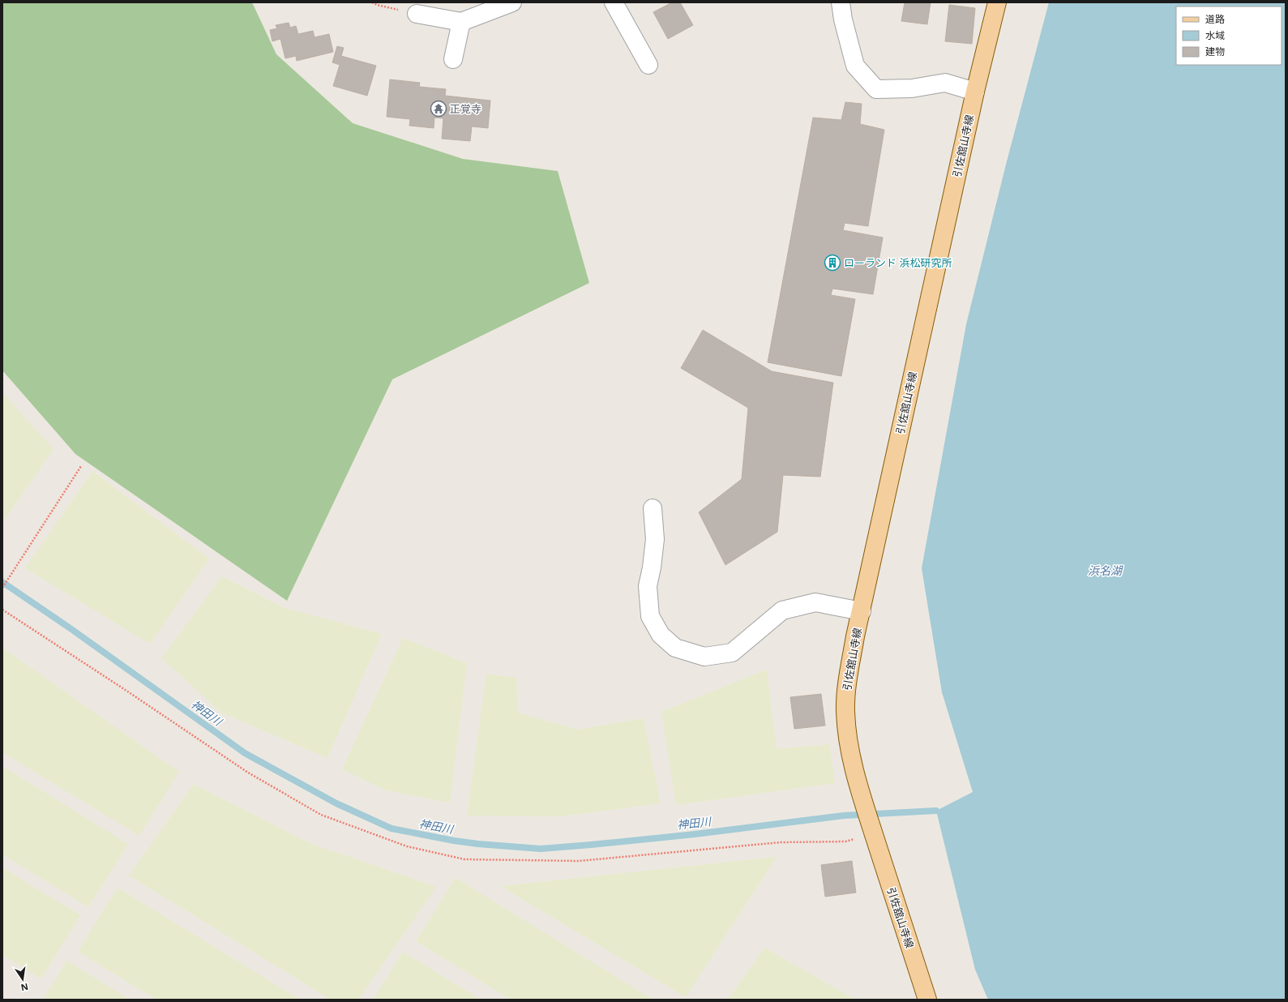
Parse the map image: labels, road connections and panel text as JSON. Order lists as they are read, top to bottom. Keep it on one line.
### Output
{"streets":{"main road":["引佐舘山寺線"]},"water":["浜名湖","神田川"],"places":{"temple":["正覚寺"],"building":["ローランド 浜松研究所"]},"legend":["道路","水域","建物"],"north":"bottom"}
